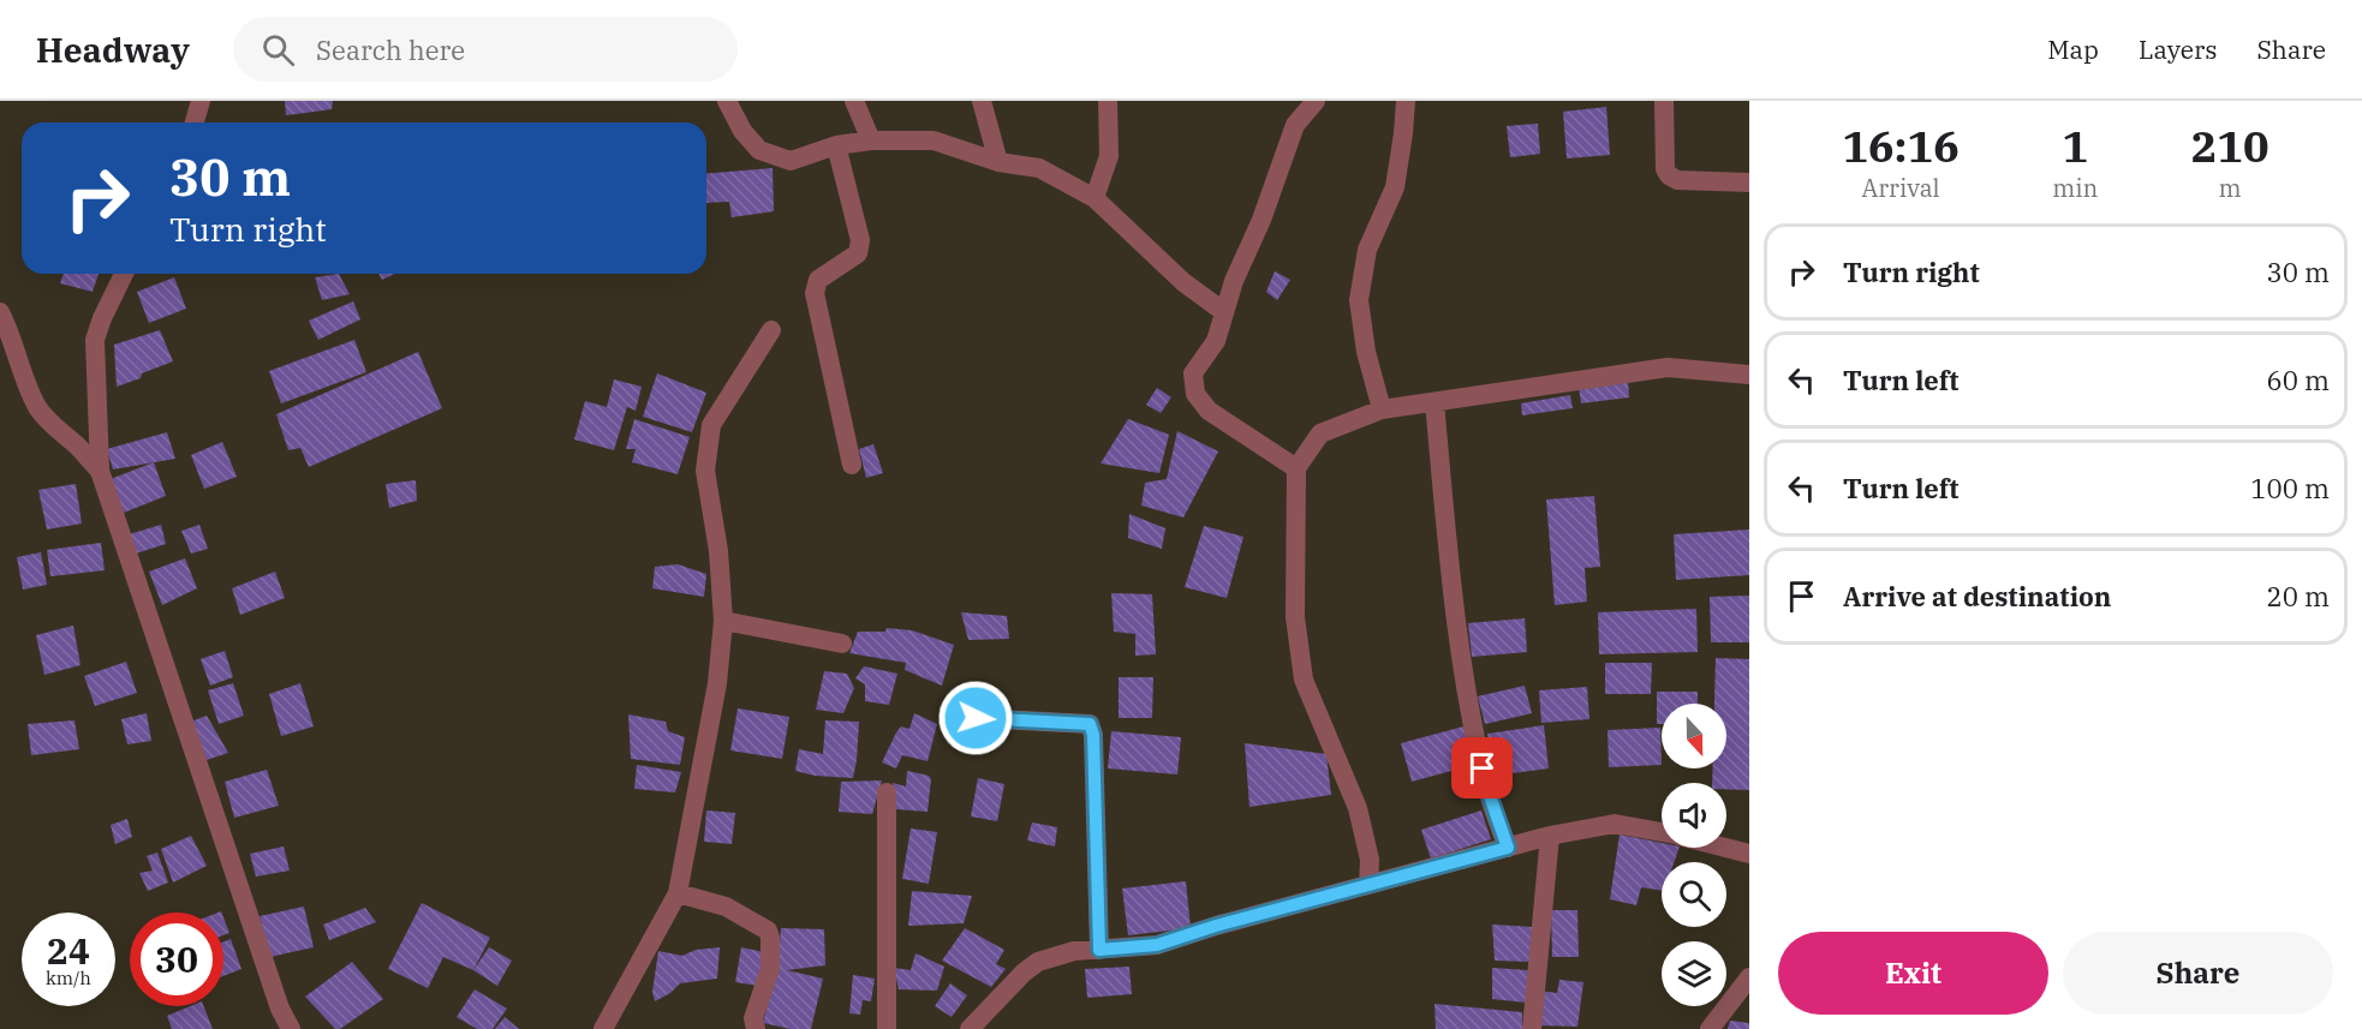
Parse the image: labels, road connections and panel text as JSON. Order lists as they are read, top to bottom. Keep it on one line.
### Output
{"north":"bottom","page":{"header":"Headway","search":"Search here","nav":["Map","Layers","Share"],"eta":["16:16","Arrival","1","min","210","m"],"turn":["30 m","Turn right"],"list":[{"name":"Turn right","value":"30 m"},{"name":"Turn left","value":"60 m"},{"name":"Turn left","value":"100 m"},{"name":"Arrive at destination","value":"20 m"}],"speed":"24 km/h","limit":"30","buttons":["Exit","Share"]}}
